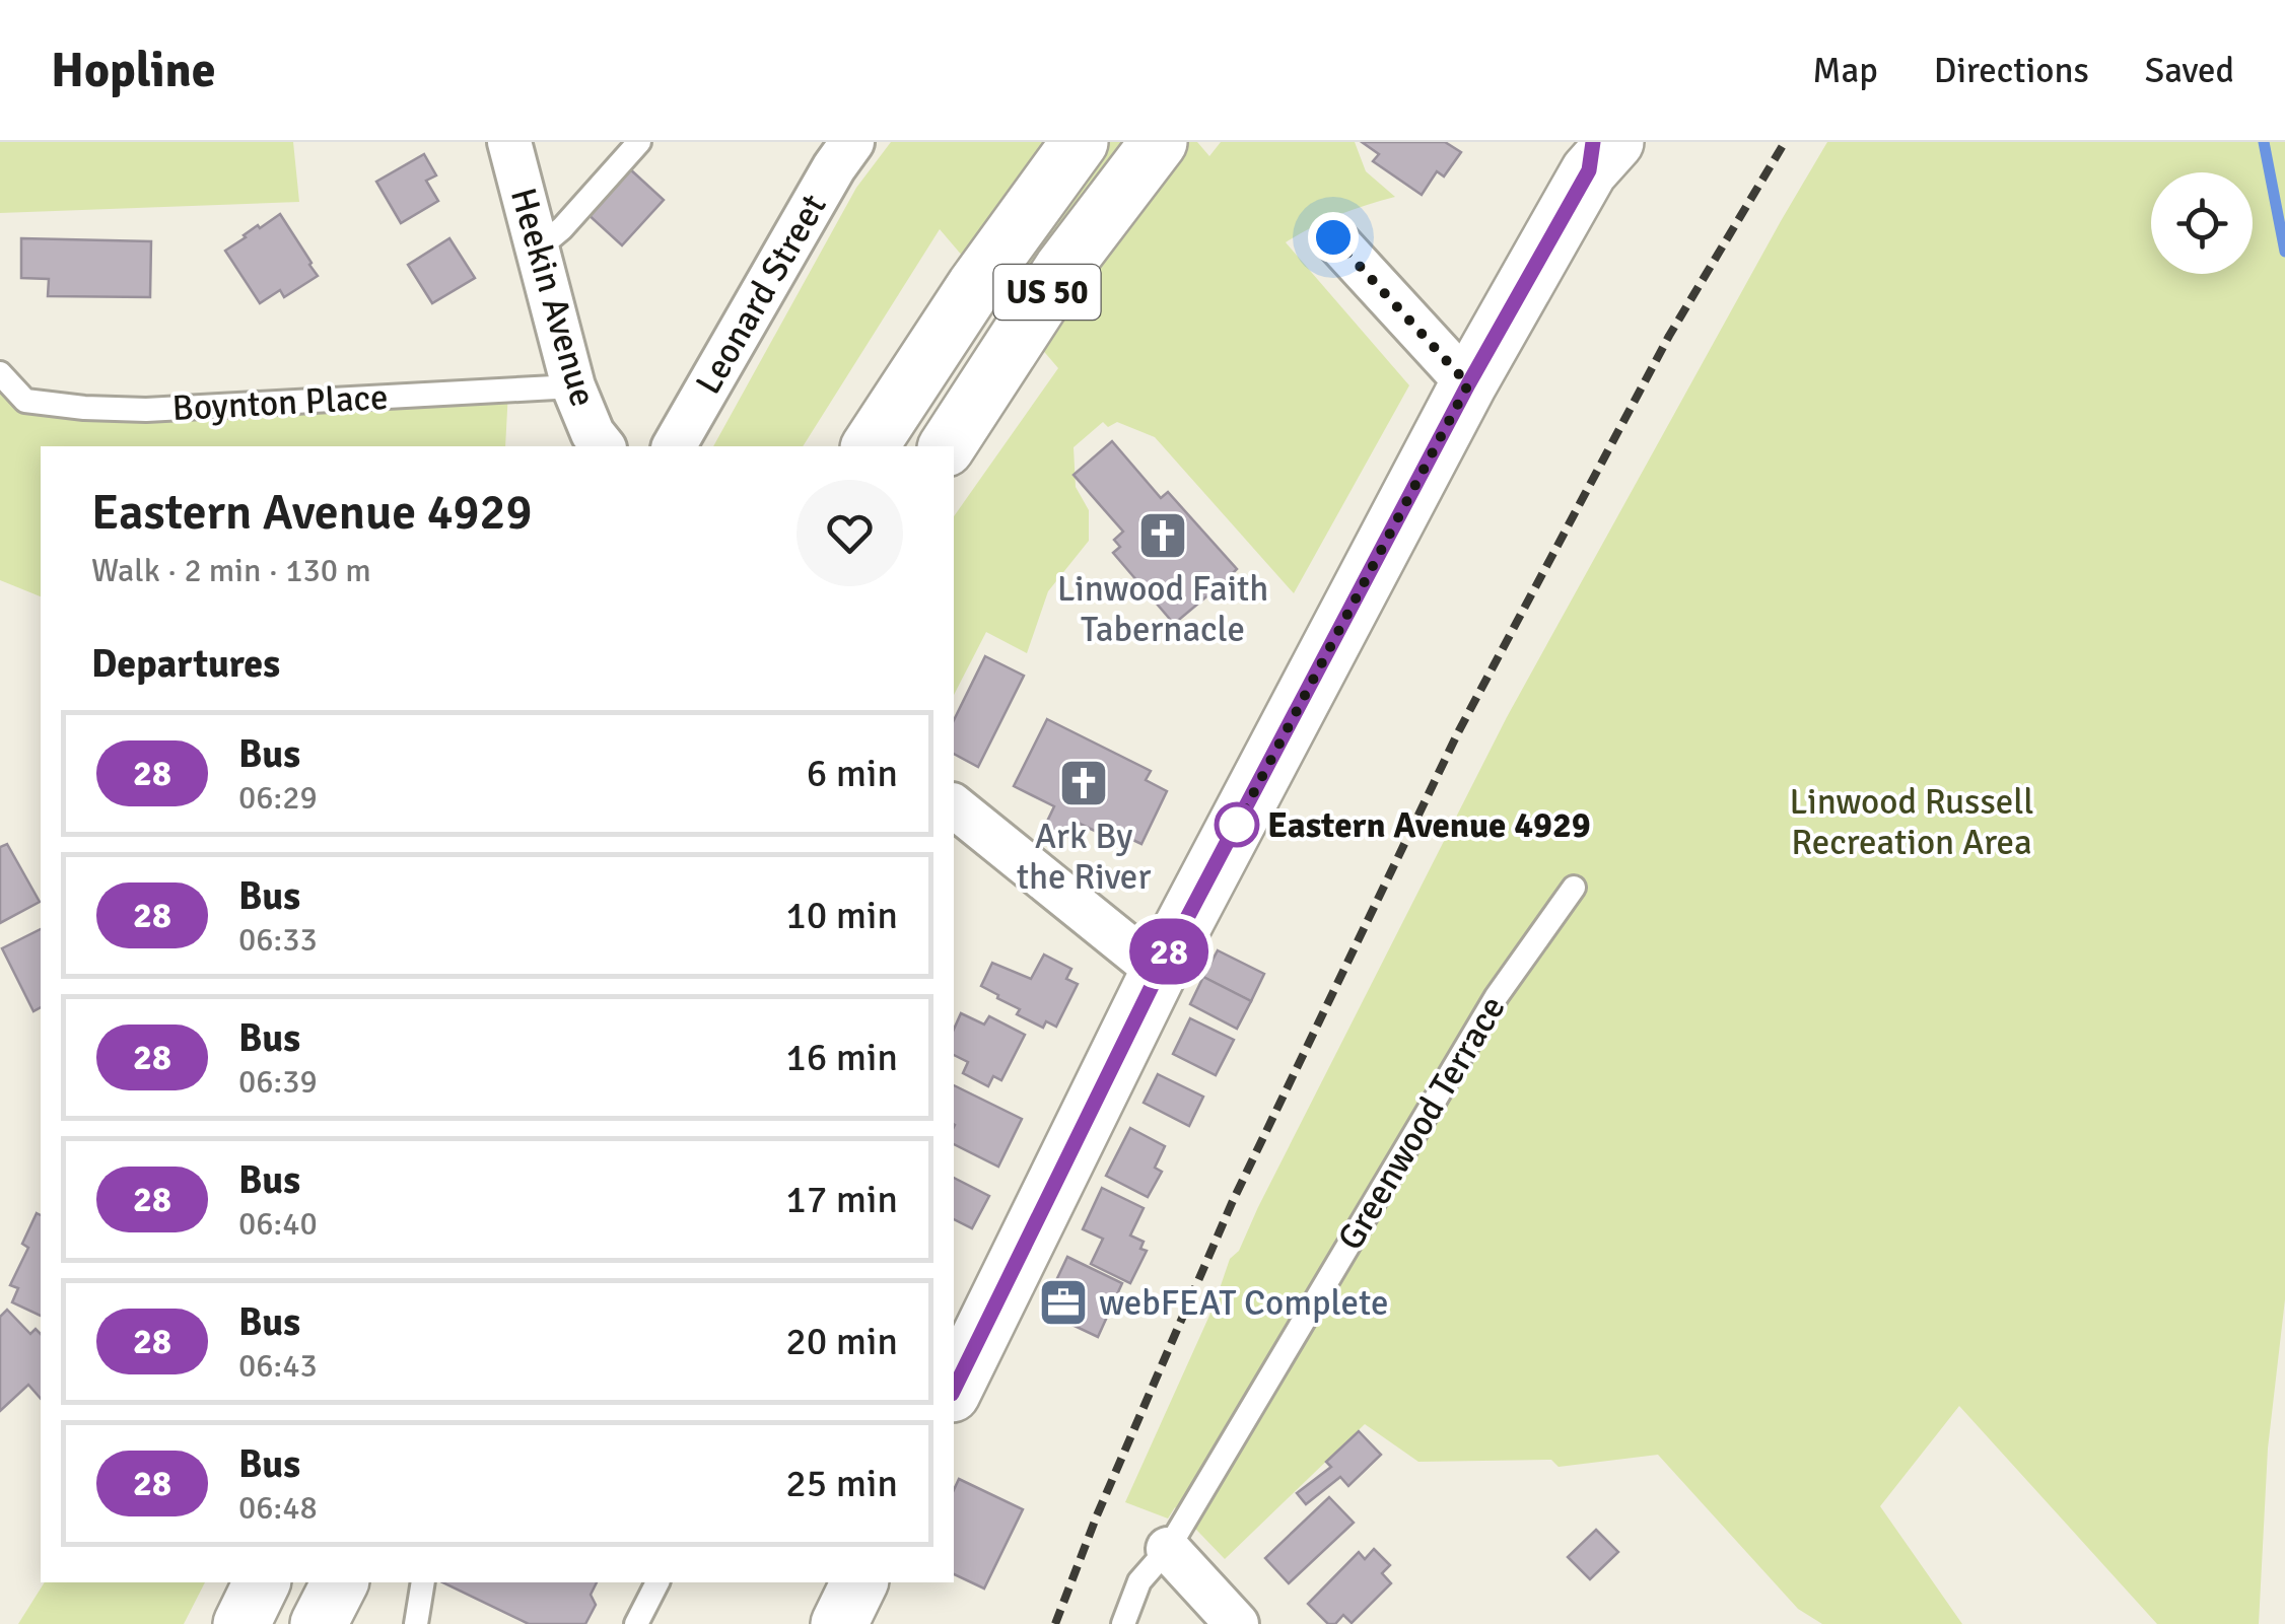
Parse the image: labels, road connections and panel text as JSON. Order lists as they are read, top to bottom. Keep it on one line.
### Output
{"streets":{"main road":["US 50"],"street":["Leonard Street","Heekin Avenue"],"lane":["Boynton Place","Greenwood Terrace"]},"crossings":[["Heekin Avenue","Boynton Place"]],"parks":["Linwood Russell Recreation Area"],"places":{"church":["Linwood Faith Tabernacle","Ark By the River"],"other":["Eastern Avenue 4929"],"office":["webFEAT Complete"]},"lines":["bus line 28"],"page":{"header":"Hopline","nav":["Map","Directions","Saved"],"on_map":"28","heading":[["Eastern Avenue 4929","Walk · 2 min · 130 m"],"Departures"],"list":[{"mark":"28","name":"Bus","note":"06:29","value":"6 min"},{"mark":"28","name":"Bus","note":"06:33","value":"10 min"},{"mark":"28","name":"Bus","note":"06:39","value":"16 min"},{"mark":"28","name":"Bus","note":"06:40","value":"17 min"},{"mark":"28","name":"Bus","note":"06:43","value":"20 min"},{"mark":"28","name":"Bus","note":"06:48","value":"25 min"}]}}
